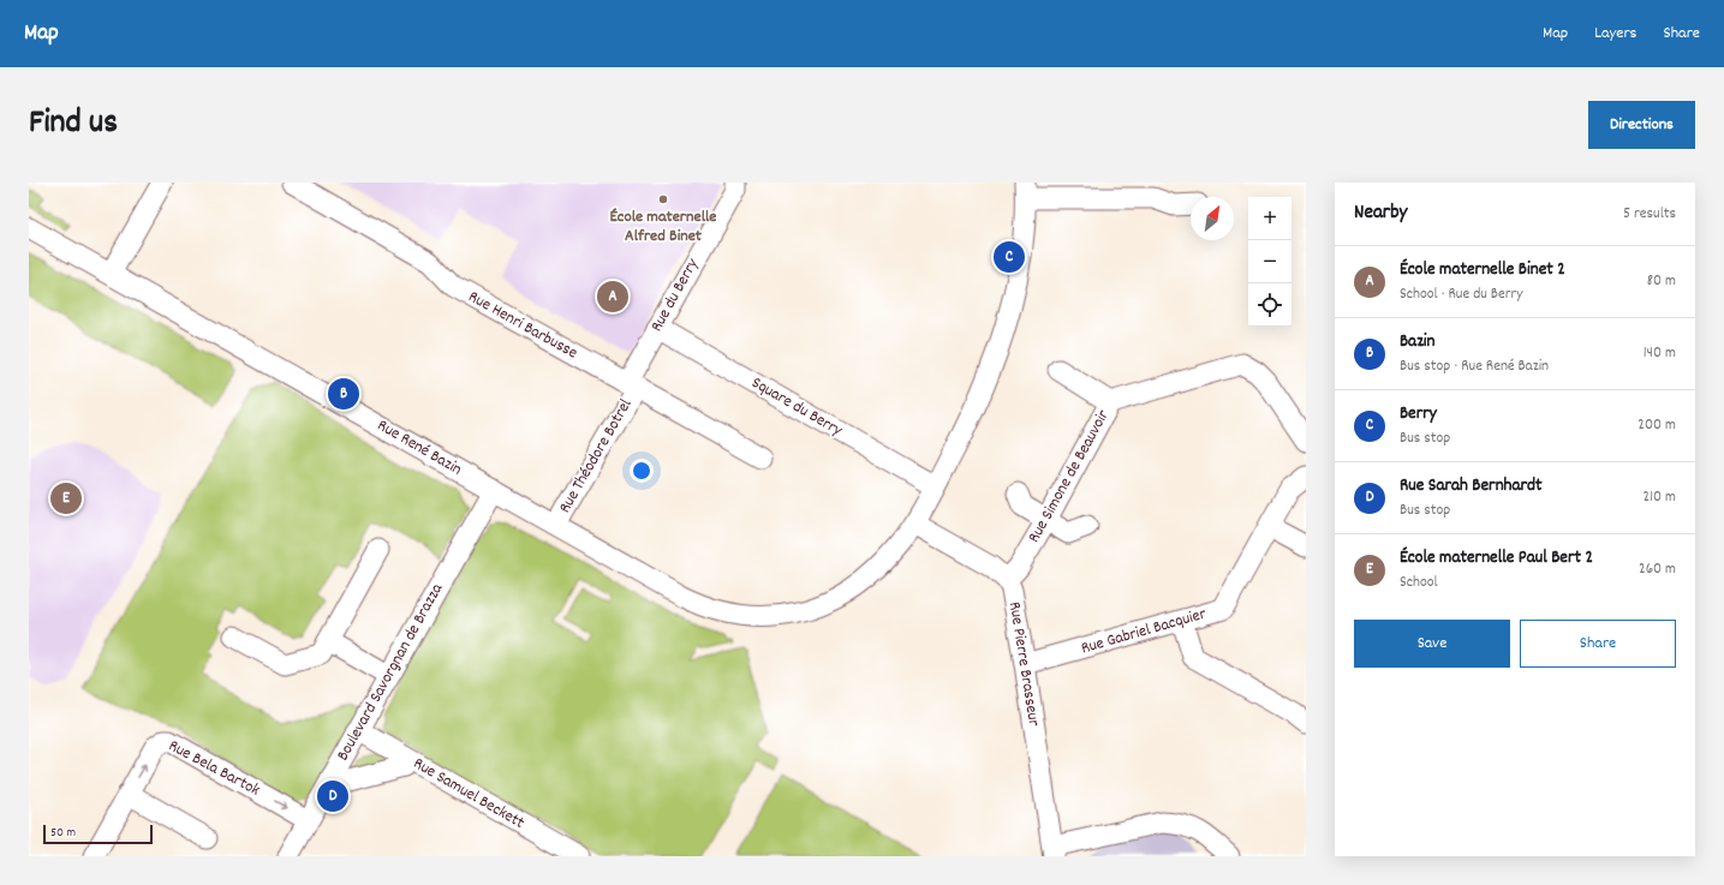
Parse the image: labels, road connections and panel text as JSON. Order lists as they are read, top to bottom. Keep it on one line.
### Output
{"streets":{"street":["Rue du Berry","Rue Henri Barbusse","Square du Berry","Rue René Bazin","Rue Théodore Botrel","Rue Simone de Beauvoir","Rue Gabriel Bacquier","Rue Pierre Brasseur","Boulevard Savorgnan de Brazza","Rue Bela Bartok","Rue Samuel Beckett"]},"crossings":[["Rue du Berry","Rue Henri Barbusse"],["Rue du Berry","Square du Berry"],["Rue du Berry","Rue Théodore Botrel"],["Rue Henri Barbusse","Rue Théodore Botrel"],["Square du Berry","Rue René Bazin"],["Rue René Bazin","Rue Théodore Botrel"],["Rue René Bazin","Rue Pierre Brasseur"],["Rue René Bazin","Boulevard Savorgnan de Brazza"],["Rue Simone de Beauvoir","Rue Pierre Brasseur"],["Rue Gabriel Bacquier","Rue Pierre Brasseur"],["Boulevard Savorgnan de Brazza","Rue Bela Bartok"],["Boulevard Savorgnan de Brazza","Rue Samuel Beckett"]],"places":["École maternelle Alfred Binet"],"scale_bar":"50 m","north":"top right","page":{"header":"Map","nav":["Map","Layers","Share"],"title":"Find us","buttons":["Directions",["Save","Share"]],"heading":["Nearby","5 results"],"map_buttons":["+","−"],"pins":["C","A","B","E","D"],"list":[{"mark":"A","name":"École maternelle Binet 2","note":"School · Rue du Berry","value":"80 m"},{"mark":"B","name":"Bazin","note":"Bus stop · Rue René Bazin","value":"140 m"},{"mark":"C","name":"Berry","note":"Bus stop","value":"200 m"},{"mark":"D","name":"Rue Sarah Bernhardt","note":"Bus stop","value":"210 m"},{"mark":"E","name":"École maternelle Paul Bert 2","note":"School","value":"260 m"}],"scale":"50 m"}}
